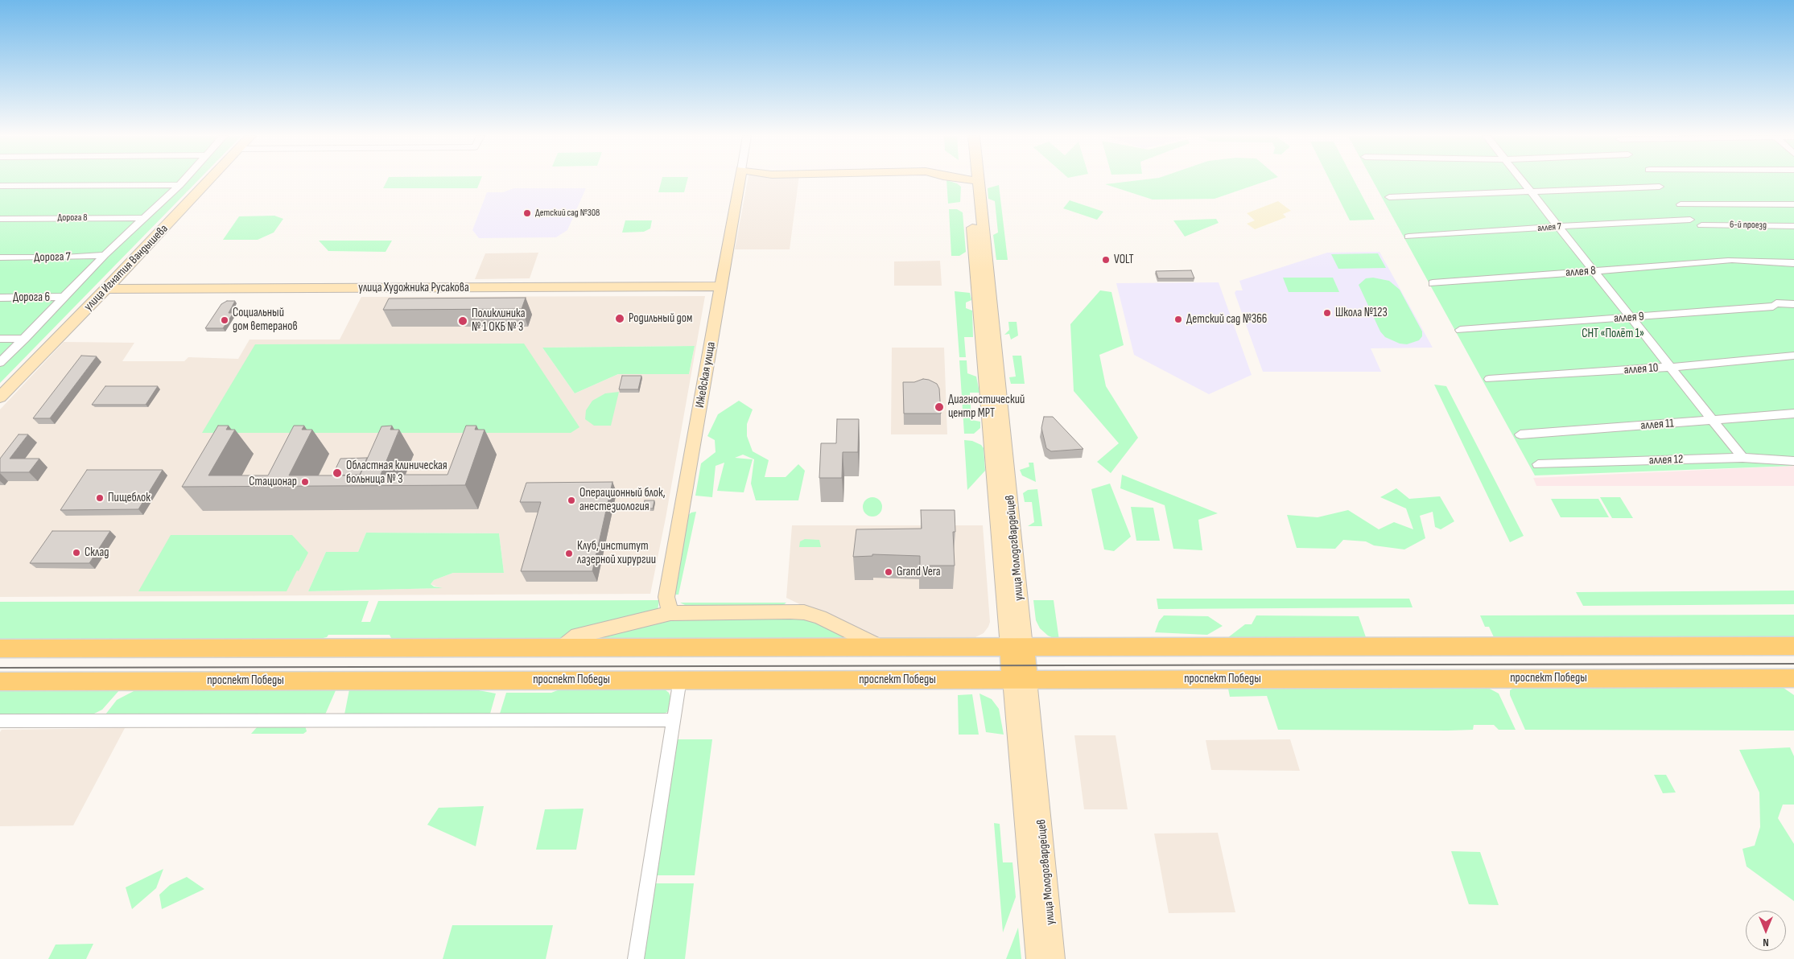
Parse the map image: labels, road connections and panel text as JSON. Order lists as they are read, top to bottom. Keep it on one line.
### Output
{"streets":{"main road":["улица Молодогвардейцев","проспект Победы"],"street":["Дорога 8","6-й проезд","аллея 7","Дорога 7","улица Игнатия Вандышева","аллея 8","улица Художника Русакова","Дорога 6","аллея 9","аллея 10","Ижевская улица","аллея 11","аллея 12"]},"crossings":[["улица Игнатия Вандышева","улица Художника Русакова"],["улица Художника Русакова","Ижевская улица"],["улица Молодогвардейцев","проспект Победы"]],"parks":["СНТ «Полёт 1»"],"places":["Детский сад №308","VOLT","Школа №123","Родильный дом","Детский сад №366","Социальный дом ветеранов","Поликлиника № 1 ОКБ № 3","Диагностический центр МРТ","Областная клиническая больница № 3","Стационар","Пищеблок","Операционный блок, анестезиология","Склад","Клуб, институт лазерной хирургии","Grand Vera"],"north":"bottom"}
